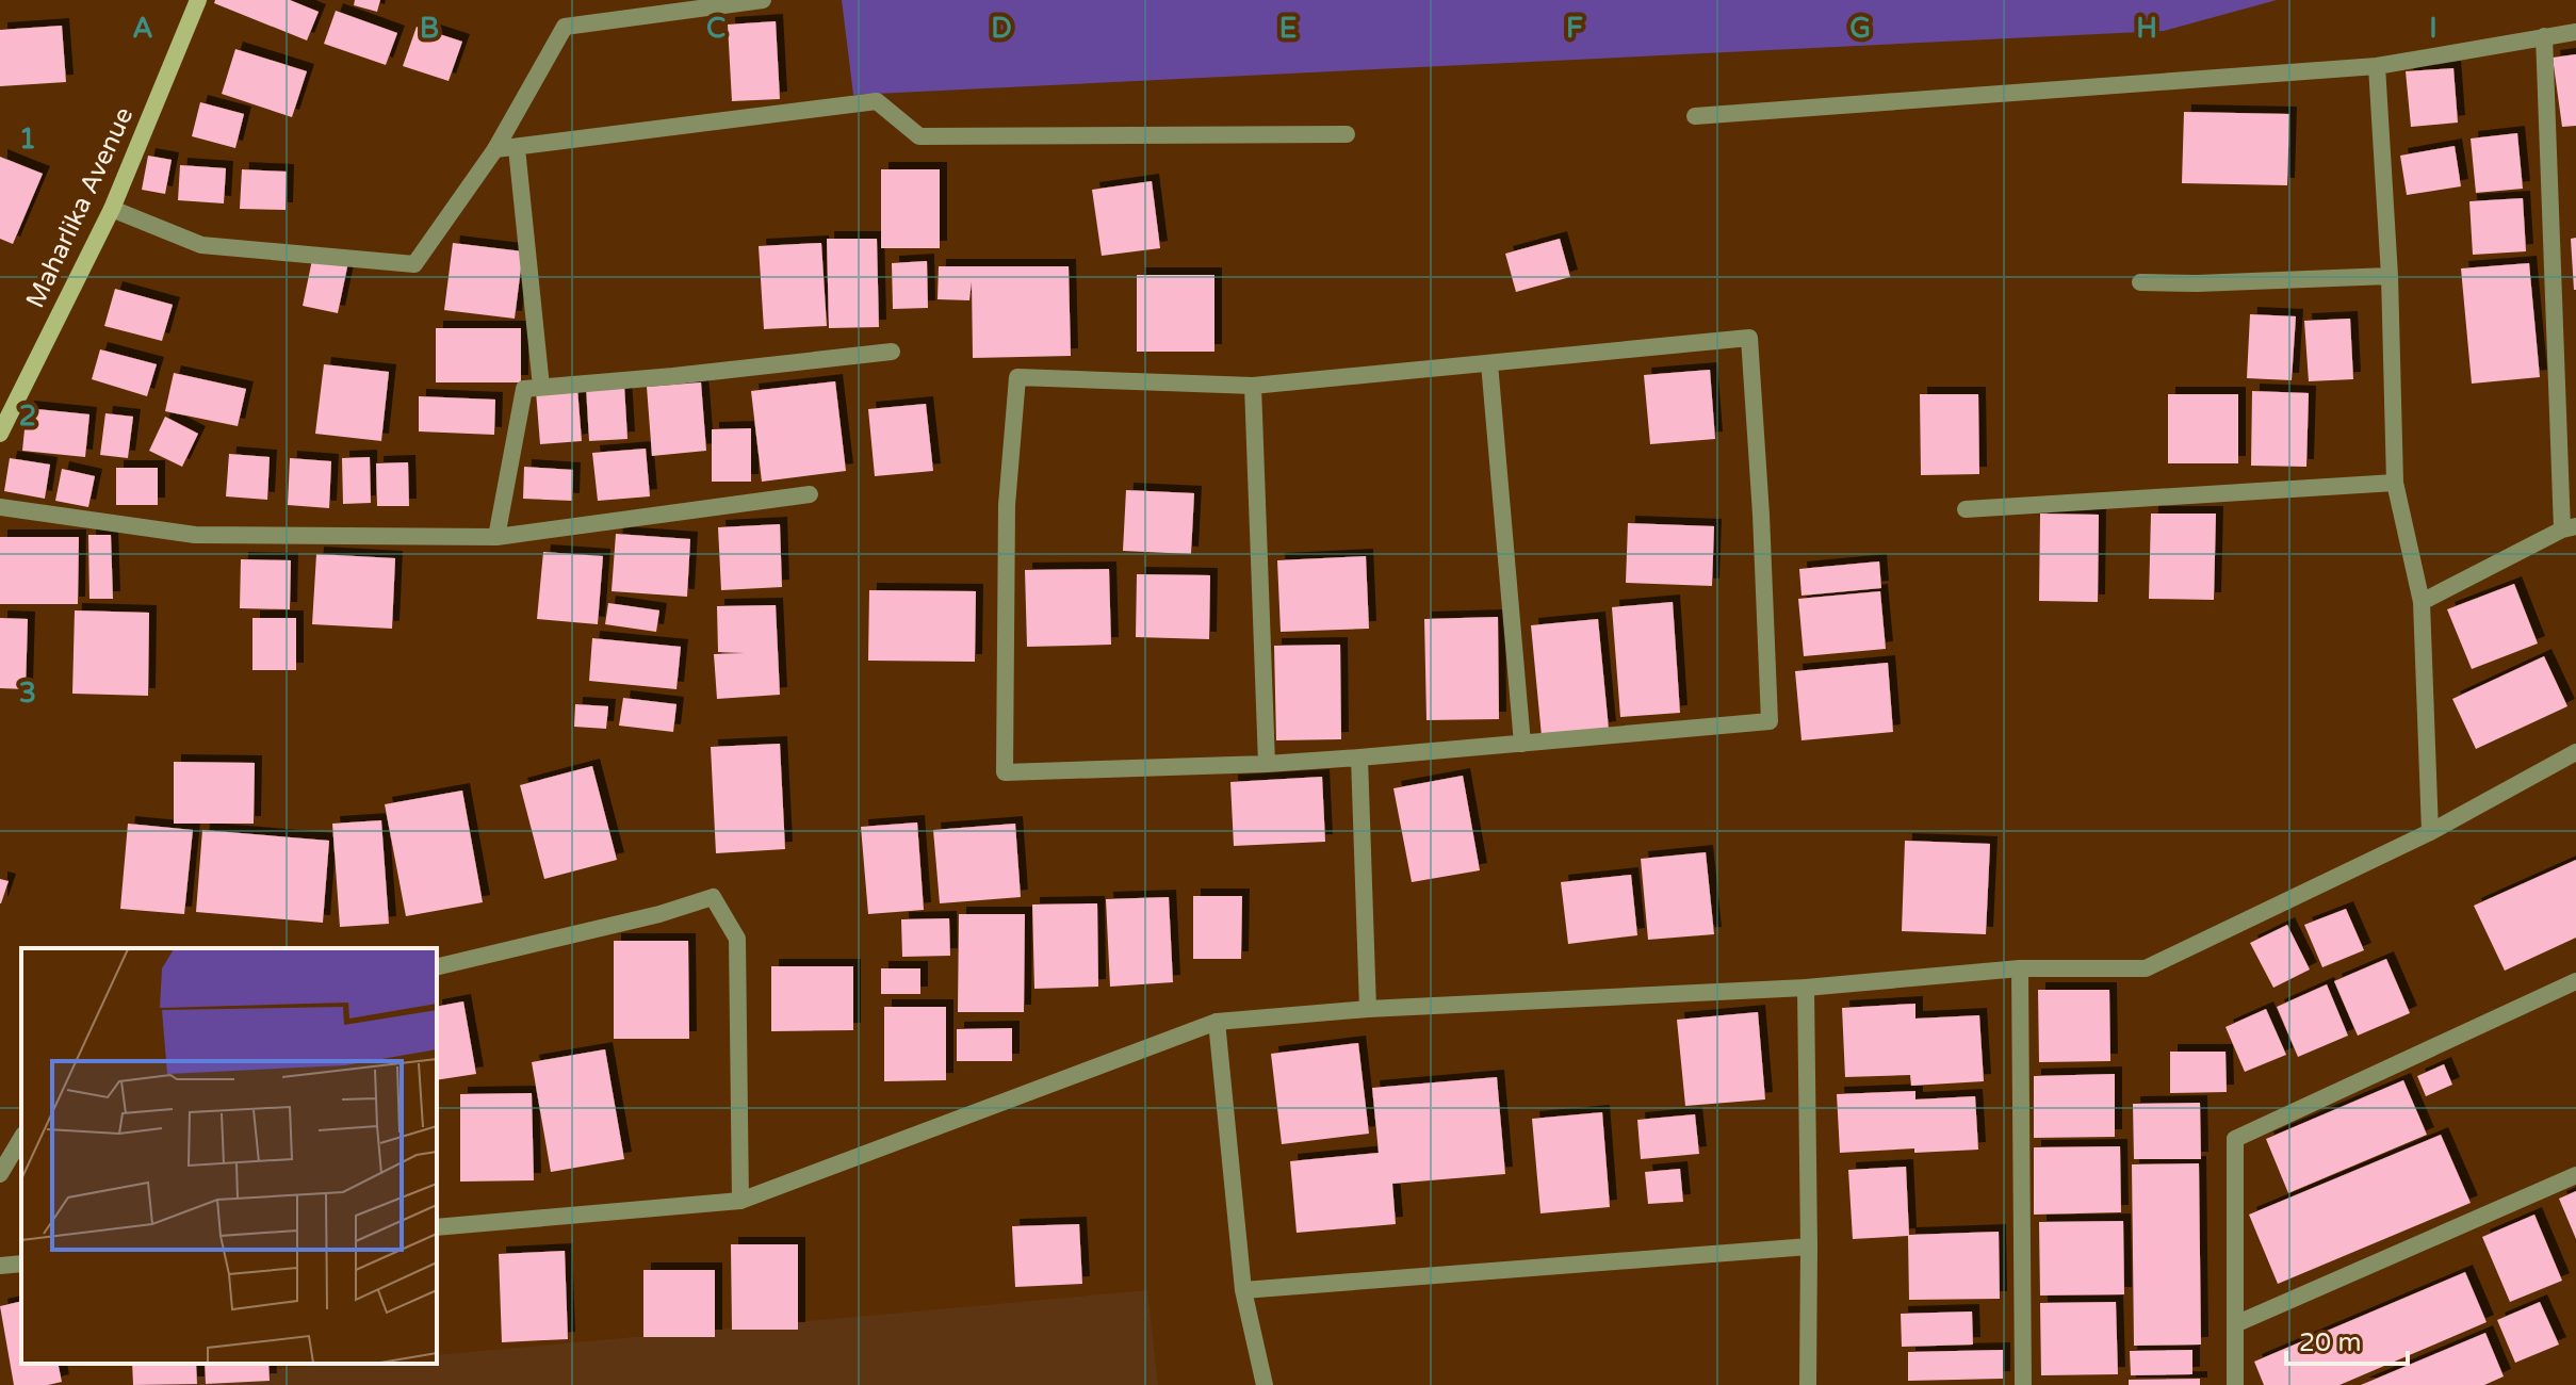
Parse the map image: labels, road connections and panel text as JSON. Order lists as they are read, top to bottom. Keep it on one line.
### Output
{"streets":{"main road":["Maharlika Avenue"]},"scale_bar":"20 m","grid":{"columns":["A","B","C","D","E","F","G","H","I"],"rows":["1","2","3"]}}
